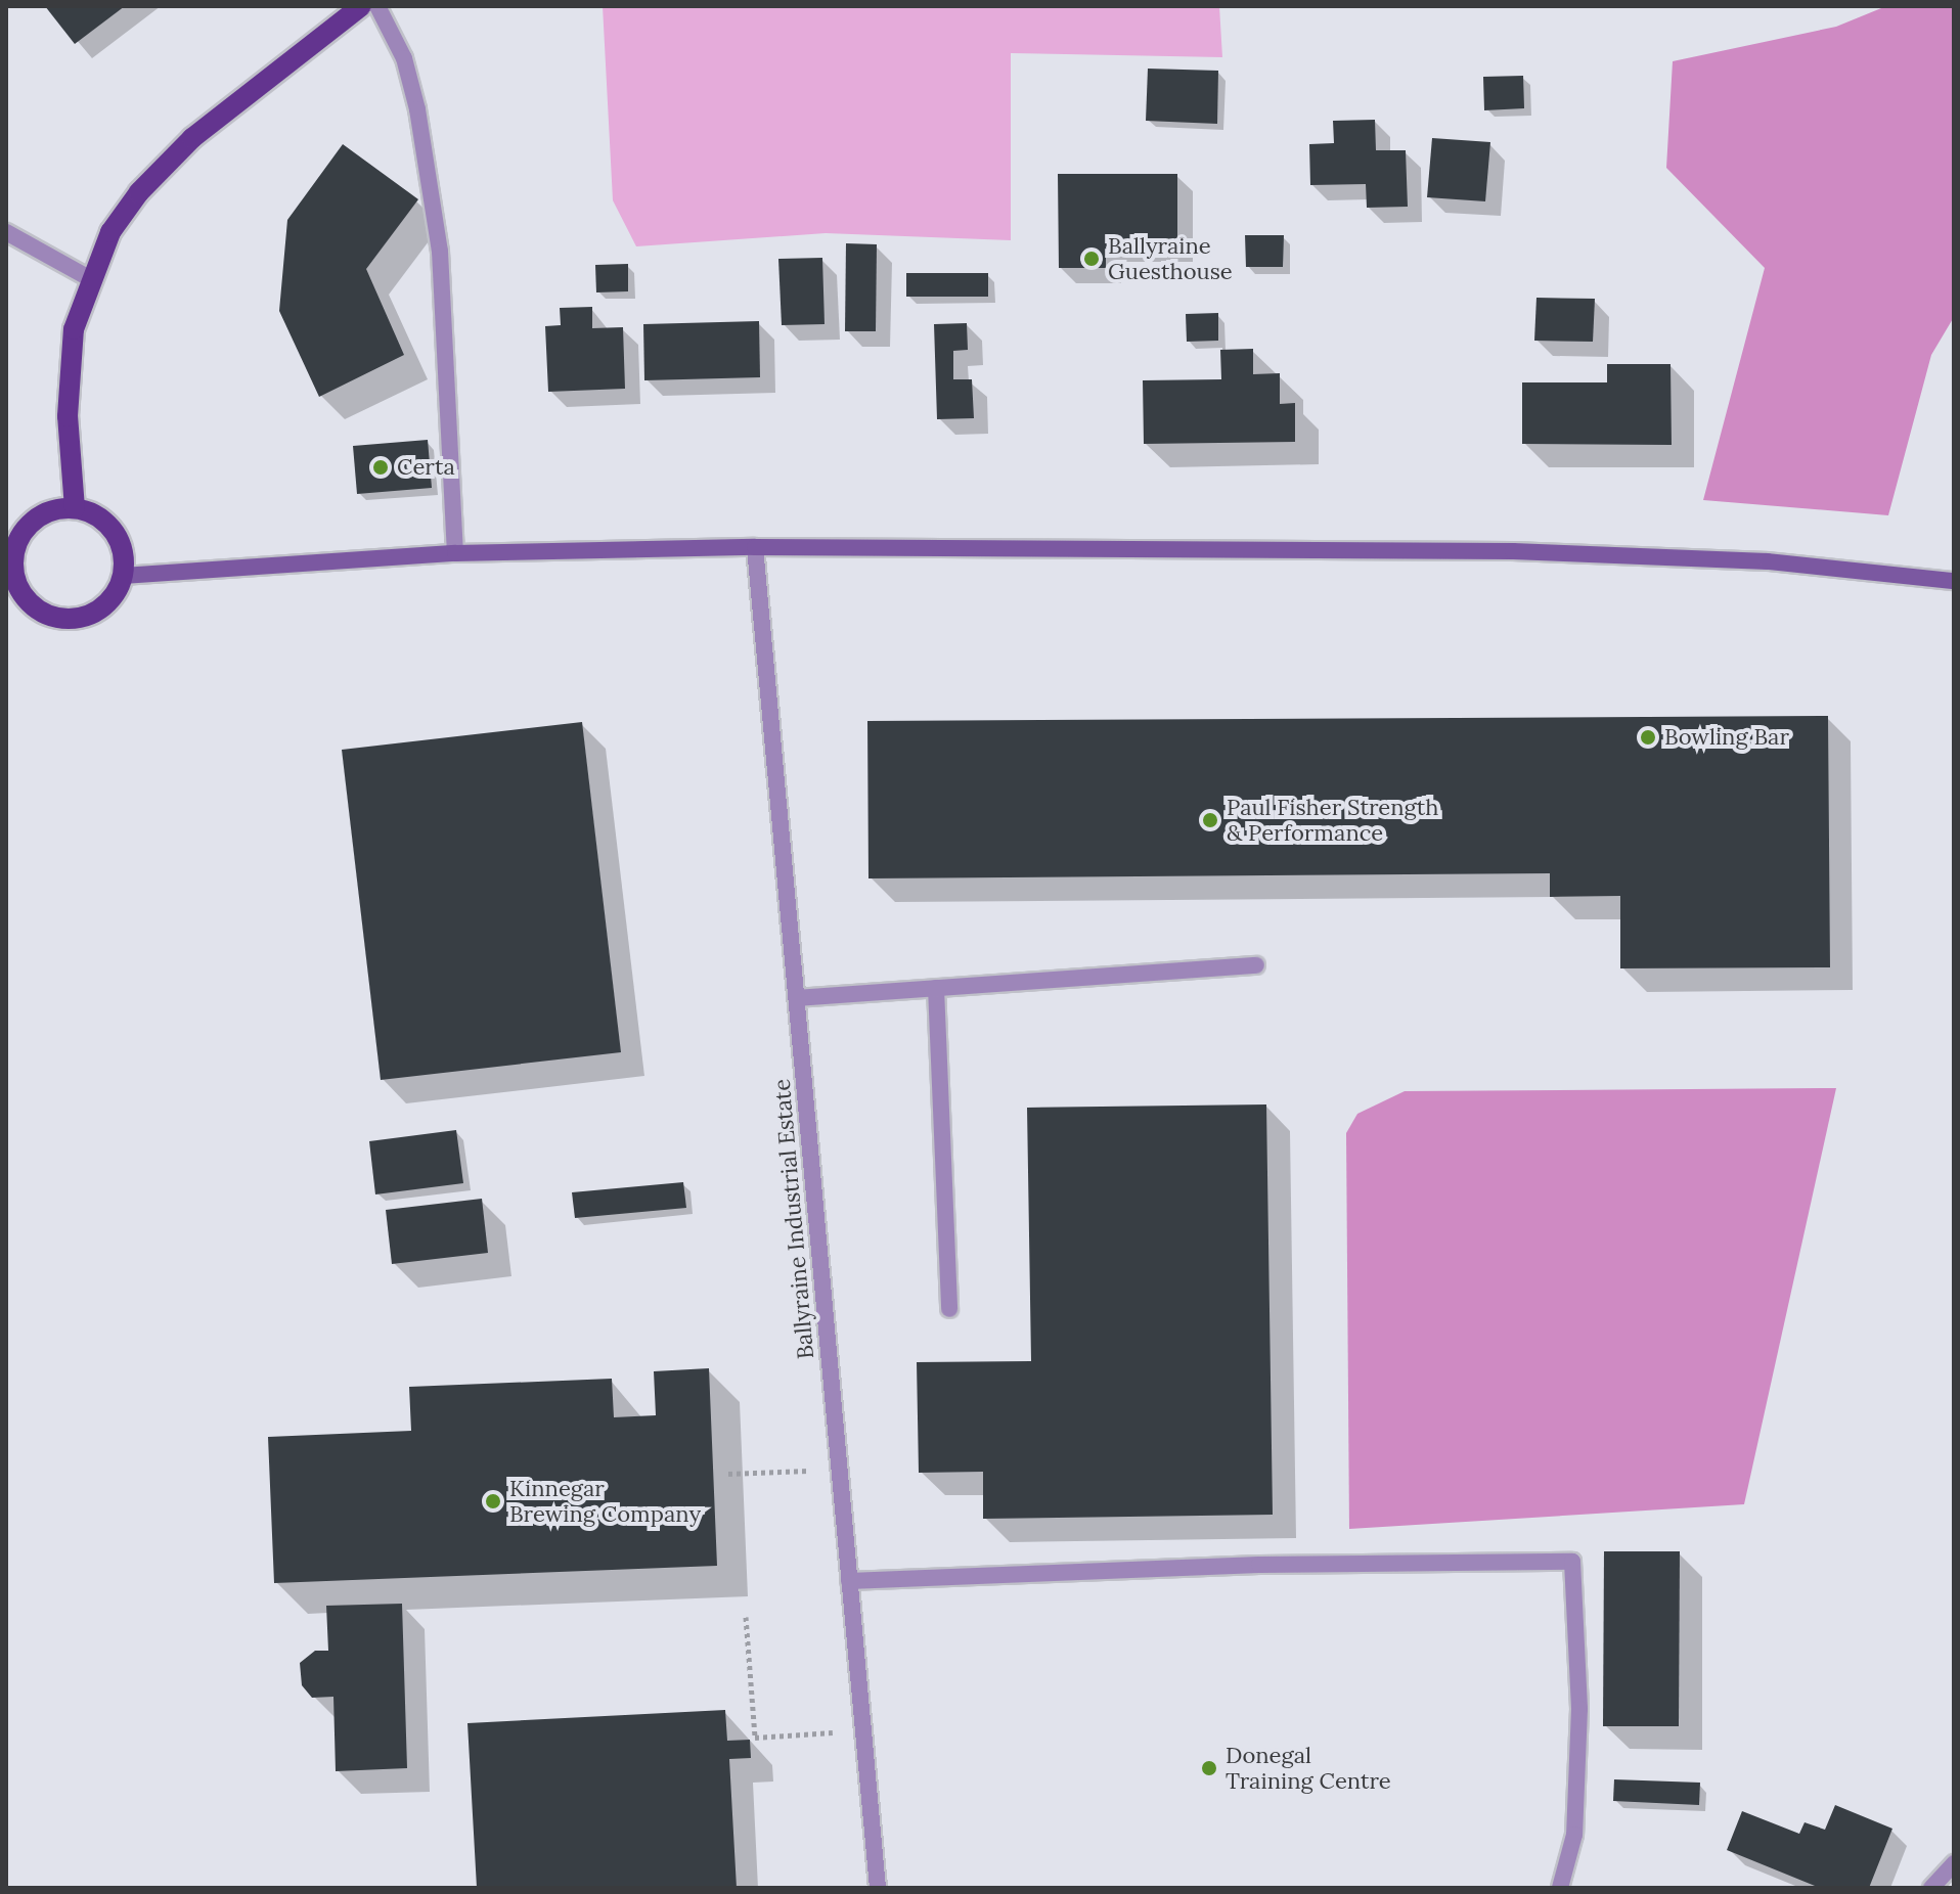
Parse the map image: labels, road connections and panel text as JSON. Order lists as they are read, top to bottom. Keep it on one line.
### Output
{"streets":{"street":["Ballyraine Industrial Estate"]},"places":["Ballyraine Guesthouse","Certa","Bowling Bar","Paul Fisher Strength & Performance","Kinnegar Brewing Company","Donegal Training Centre"]}
